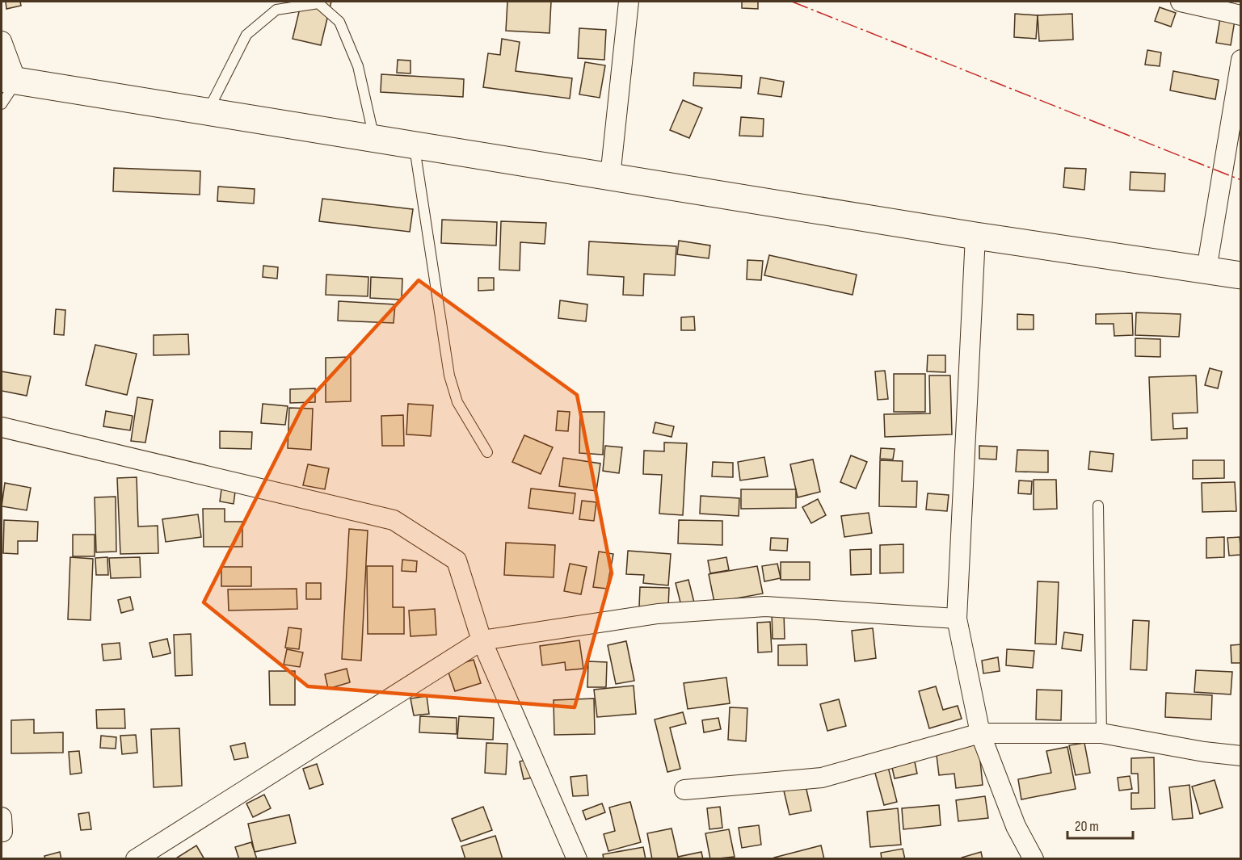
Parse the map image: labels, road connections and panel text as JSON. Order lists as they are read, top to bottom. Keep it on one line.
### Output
{"scale_bar":"20 m"}
